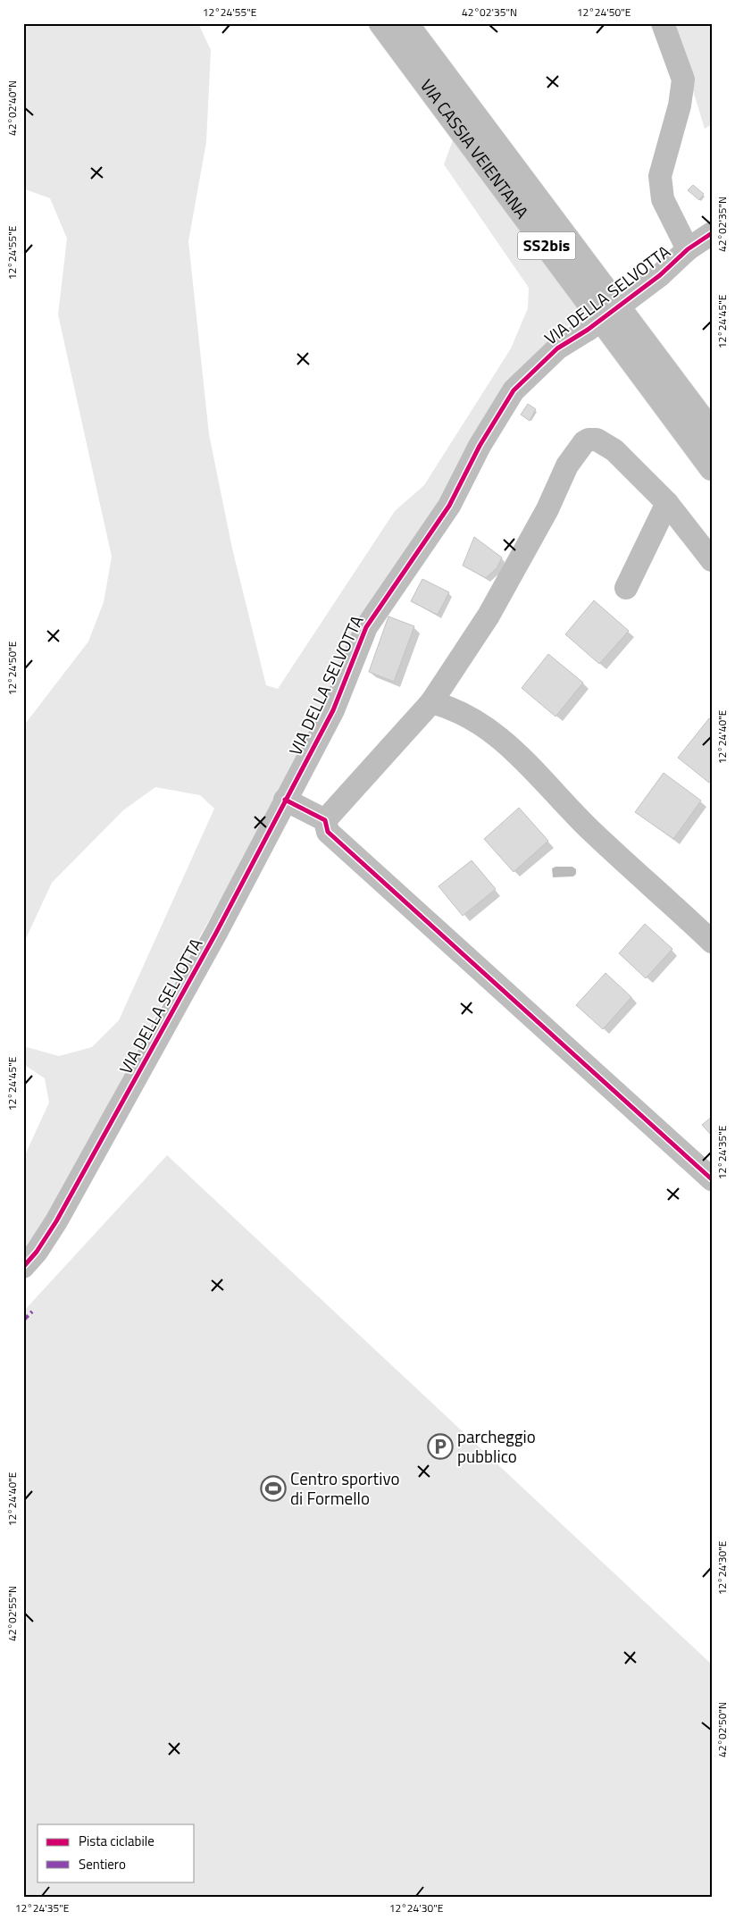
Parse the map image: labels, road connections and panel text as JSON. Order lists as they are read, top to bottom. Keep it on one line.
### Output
{"streets":{"highway":["VIA CASSIA VEIENTANA","SS2bis"],"street":["VIA DELLA SELVOTTA"]},"places":{"parking":["parcheggio pubblico"],"sports":["Centro sportivo di Formello"]},"legend":["Pista ciclabile","Sentiero"],"coordinates":["12°24'55\"E","42°02'35\"N","12°24'50\"E","42°02'40\"N","12°24'45\"E","12°24'40\"E","12°24'35\"E","12°24'30\"E","42°02'55\"N","42°02'50\"N"]}
